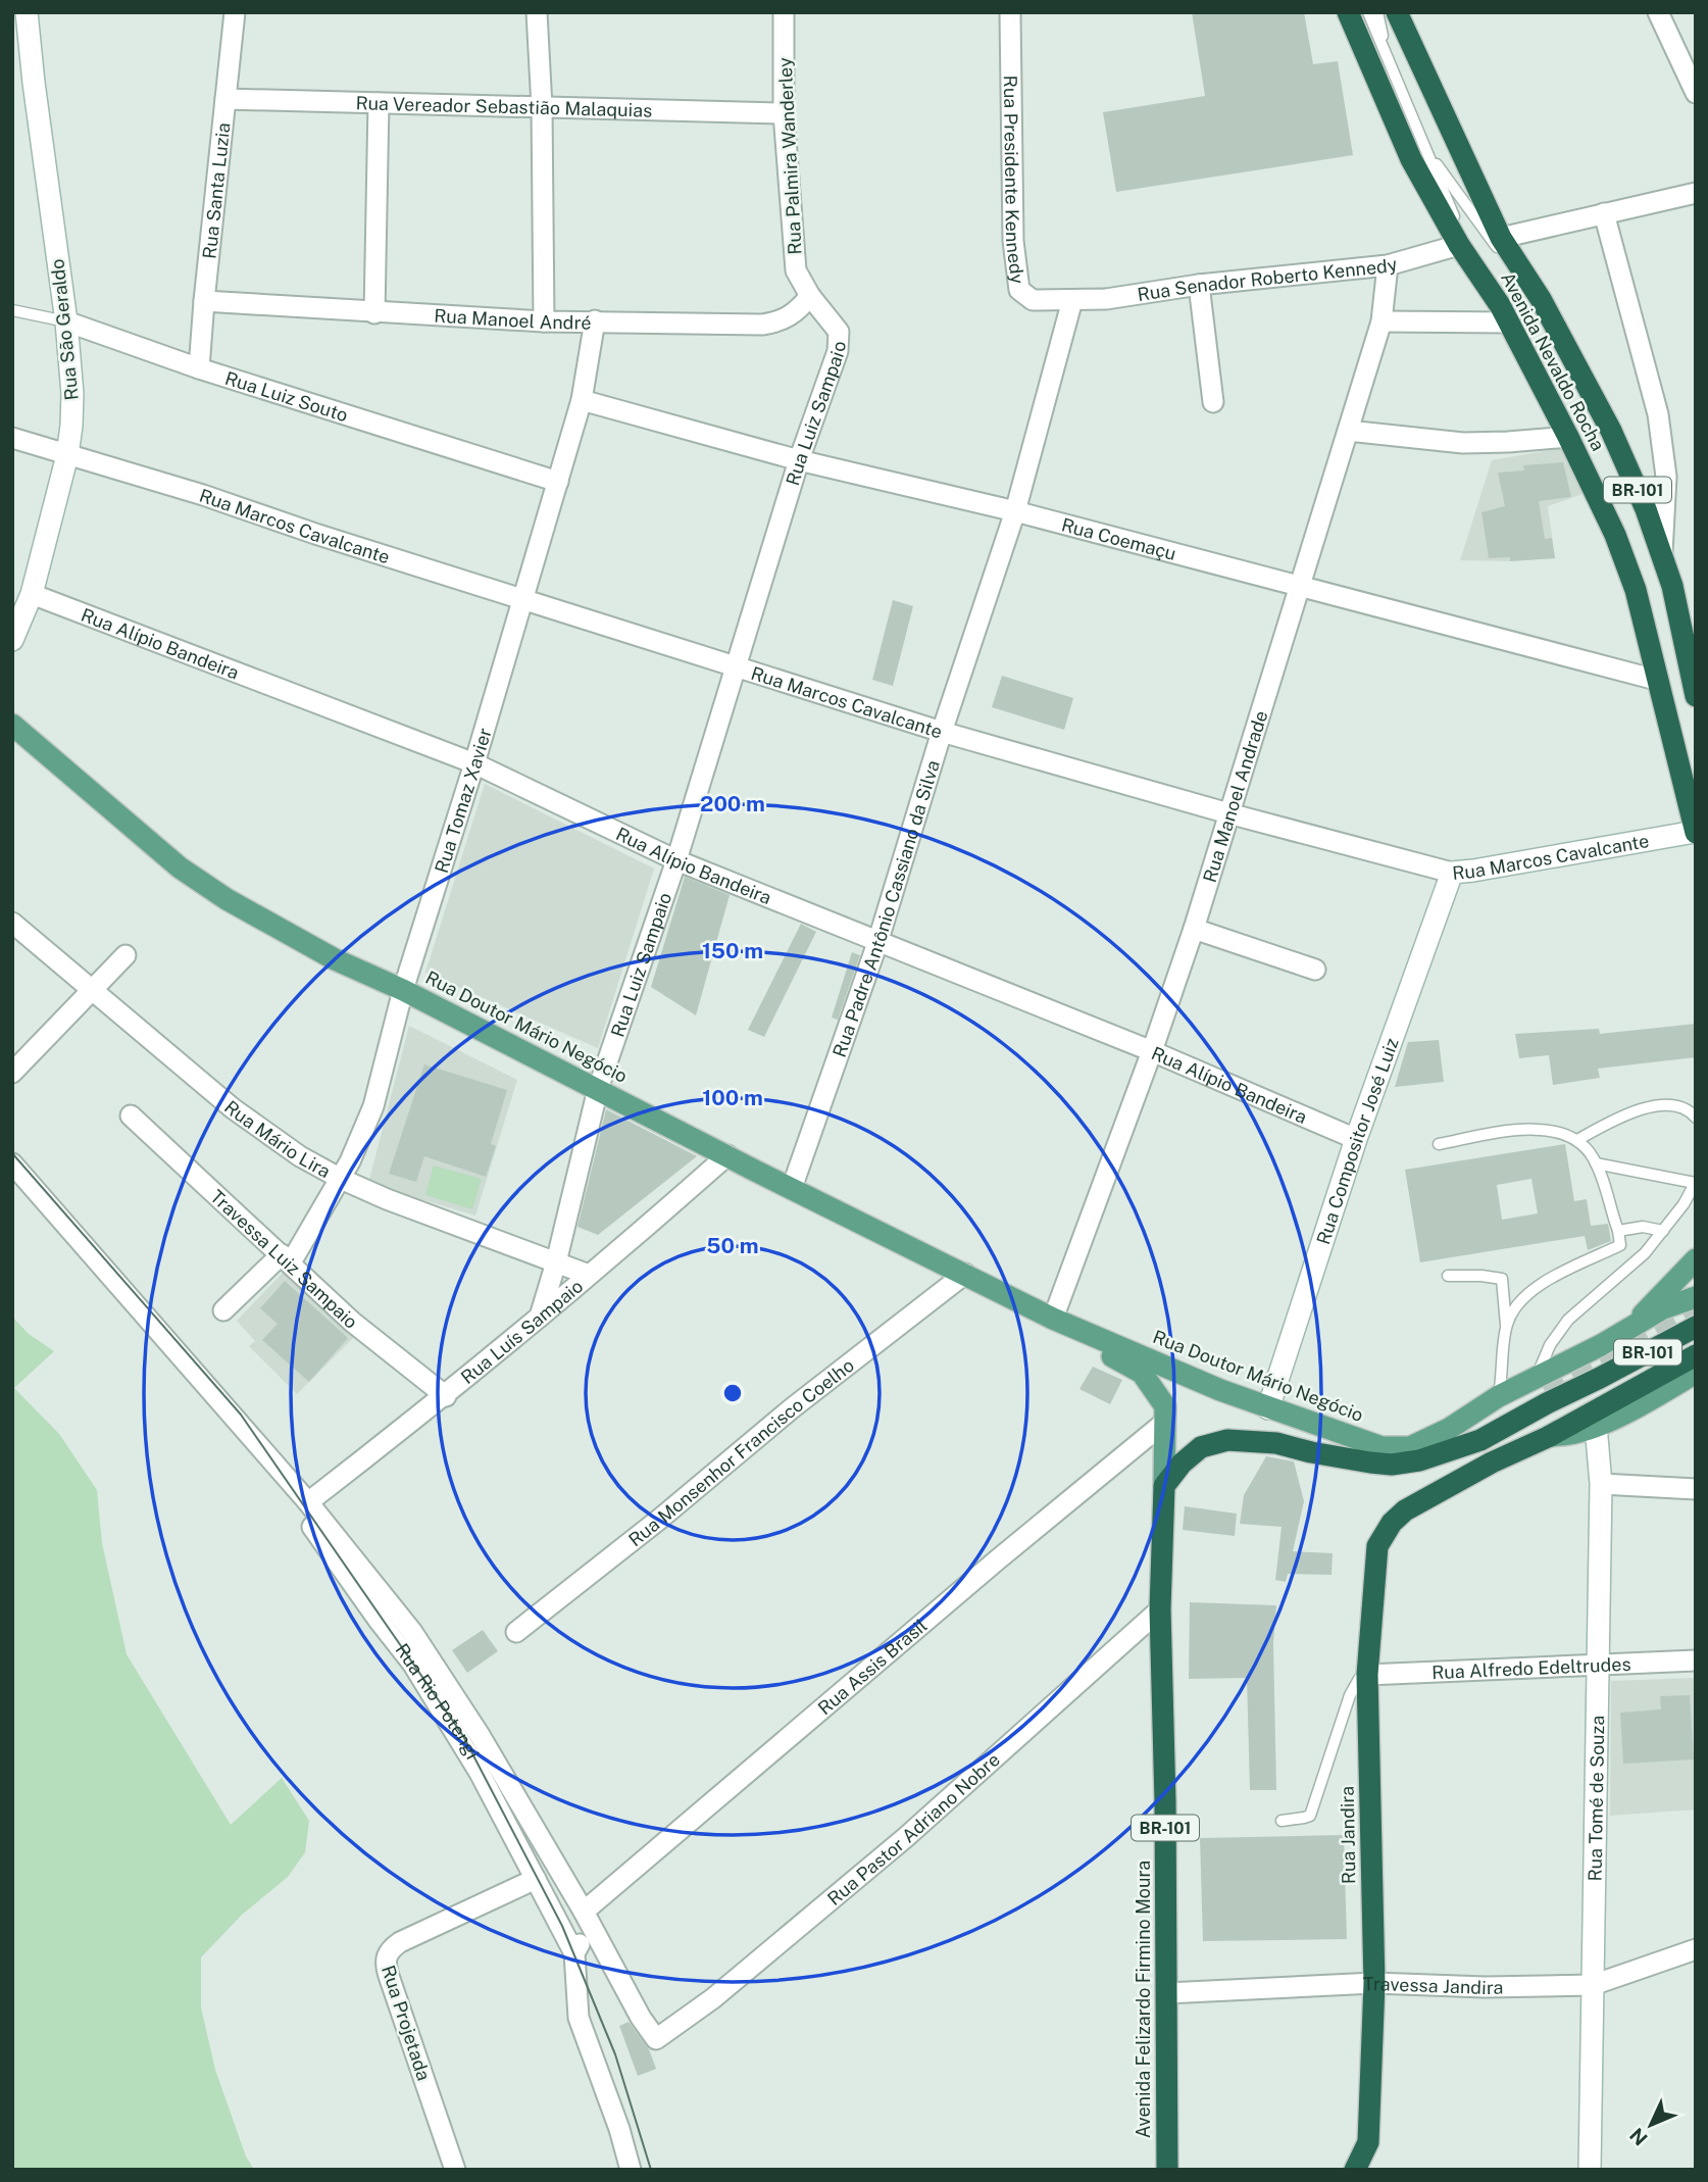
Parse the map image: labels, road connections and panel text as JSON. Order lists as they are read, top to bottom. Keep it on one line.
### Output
{"streets":{"highway":["Avenida Nevaldo Rocha","BR-101","Rua Jandira","Avenida Felizardo Firmino Moura"],"main road":["Rua Doutor Mário Negócio"],"street":["Rua Vereador Sebastião Malaquias","Rua Palmira Wanderley","Rua Presidente Kennedy","Rua Santa Luzia","Rua Senador Roberto Kennedy","Rua Manoel André","Rua São Geraldo","Rua Luiz Souto","Rua Luiz Sampaio","Rua Marcos Cavalcante","Rua Coemaçu","Rua Alípio Bandeira","Rua Manoel Andrade","Rua Tomaz Xavier","Rua Padre Antônio Cassiano da Silva","Rua Mário Lira","Rua Compositor José Luiz","Travessa Luiz Sampaio","Rua Luís Sampaio","Rua Monsenhor Francisco Coelho","Rua Assis Brasil","Rua Alfredo Edeltrudes","Rua Rio Potengi","Rua Tomé de Souza","Rua Pastor Adriano Nobre","Travessa Jandira","Rua Projetada"]},"crossings":[["Rua Vereador Sebastião Malaquias","Rua Palmira Wanderley"],["Rua Vereador Sebastião Malaquias","Rua Santa Luzia"],["Rua Palmira Wanderley","Rua Manoel André"],["Rua Palmira Wanderley","Rua Luiz Sampaio"],["Rua Presidente Kennedy","Rua Senador Roberto Kennedy"],["Rua Presidente Kennedy","Rua Padre Antônio Cassiano da Silva"],["Rua Santa Luzia","Rua Manoel André"],["Rua Santa Luzia","Rua Luiz Souto"],["Rua Senador Roberto Kennedy","Avenida Nevaldo Rocha"],["Rua Senador Roberto Kennedy","Rua Manoel Andrade"],["Rua Senador Roberto Kennedy","Rua Padre Antônio Cassiano da Silva"],["Rua Manoel André","Rua Luiz Sampaio"],["Rua Manoel André","Rua Tomaz Xavier"],["Rua São Geraldo","Rua Luiz Souto"],["Rua São Geraldo","Rua Marcos Cavalcante"],["Rua São Geraldo","Rua Alípio Bandeira"],["Avenida Nevaldo Rocha","Rua Marcos Cavalcante"],["Avenida Nevaldo Rocha","Rua Coemaçu"],["Rua Luiz Souto","Rua Tomaz Xavier"],["Rua Luiz Sampaio","Rua Marcos Cavalcante"],["Rua Luiz Sampaio","Rua Coemaçu"],["Rua Luiz Sampaio","Rua Alípio Bandeira"],["Rua Luiz Sampaio","Rua Doutor Mário Negócio"],["Rua Luiz Sampaio","Rua Mário Lira"],["Rua Luiz Sampaio","Rua Luís Sampaio"],["BR-101","Rua Doutor Mário Negócio"],["BR-101","Rua Jandira"],["BR-101","Avenida Felizardo Firmino Moura"],["Rua Marcos Cavalcante","Rua Manoel Andrade"],["Rua Marcos Cavalcante","Rua Tomaz Xavier"],["Rua Marcos Cavalcante","Rua Padre Antônio Cassiano da Silva"],["Rua Marcos Cavalcante","Rua Compositor José Luiz"],["Rua Coemaçu","Rua Manoel Andrade"],["Rua Coemaçu","Rua Tomaz Xavier"],["Rua Coemaçu","Rua Padre Antônio Cassiano da Silva"],["Rua Alípio Bandeira","Rua Manoel Andrade"],["Rua Alípio Bandeira","Rua Tomaz Xavier"],["Rua Alípio Bandeira","Rua Padre Antônio Cassiano da Silva"],["Rua Alípio Bandeira","Rua Compositor José Luiz"],["Rua Manoel Andrade","Rua Doutor Mário Negócio"],["Rua Tomaz Xavier","Rua Doutor Mário Negócio"],["Rua Tomaz Xavier","Rua Mário Lira"],["Rua Tomaz Xavier","Travessa Luiz Sampaio"],["Rua Padre Antônio Cassiano da Silva","Rua Doutor Mário Negócio"],["Rua Doutor Mário Negócio","Rua Compositor José Luiz"],["Rua Doutor Mário Negócio","Rua Luís Sampaio"],["Rua Doutor Mário Negócio","Rua Monsenhor Francisco Coelho"],["Rua Doutor Mário Negócio","Rua Assis Brasil"],["Rua Doutor Mário Negócio","Avenida Felizardo Firmino Moura"],["Rua Mário Lira","Rua Luís Sampaio"],["Travessa Luiz Sampaio","Rua Luís Sampaio"],["Rua Luís Sampaio","Rua Rio Potengi"],["Rua Assis Brasil","Rua Rio Potengi"],["Rua Alfredo Edeltrudes","Rua Tomé de Souza"],["Rua Alfredo Edeltrudes","Rua Jandira"],["Rua Rio Potengi","Rua Pastor Adriano Nobre"],["Rua Rio Potengi","Rua Projetada"],["Rua Tomé de Souza","Travessa Jandira"],["Rua Pastor Adriano Nobre","Avenida Felizardo Firmino Moura"],["Rua Jandira","Travessa Jandira"],["Travessa Jandira","Avenida Felizardo Firmino Moura"]],"north":"bottom left","rings":["200 m","150 m","100 m","50 m"]}
